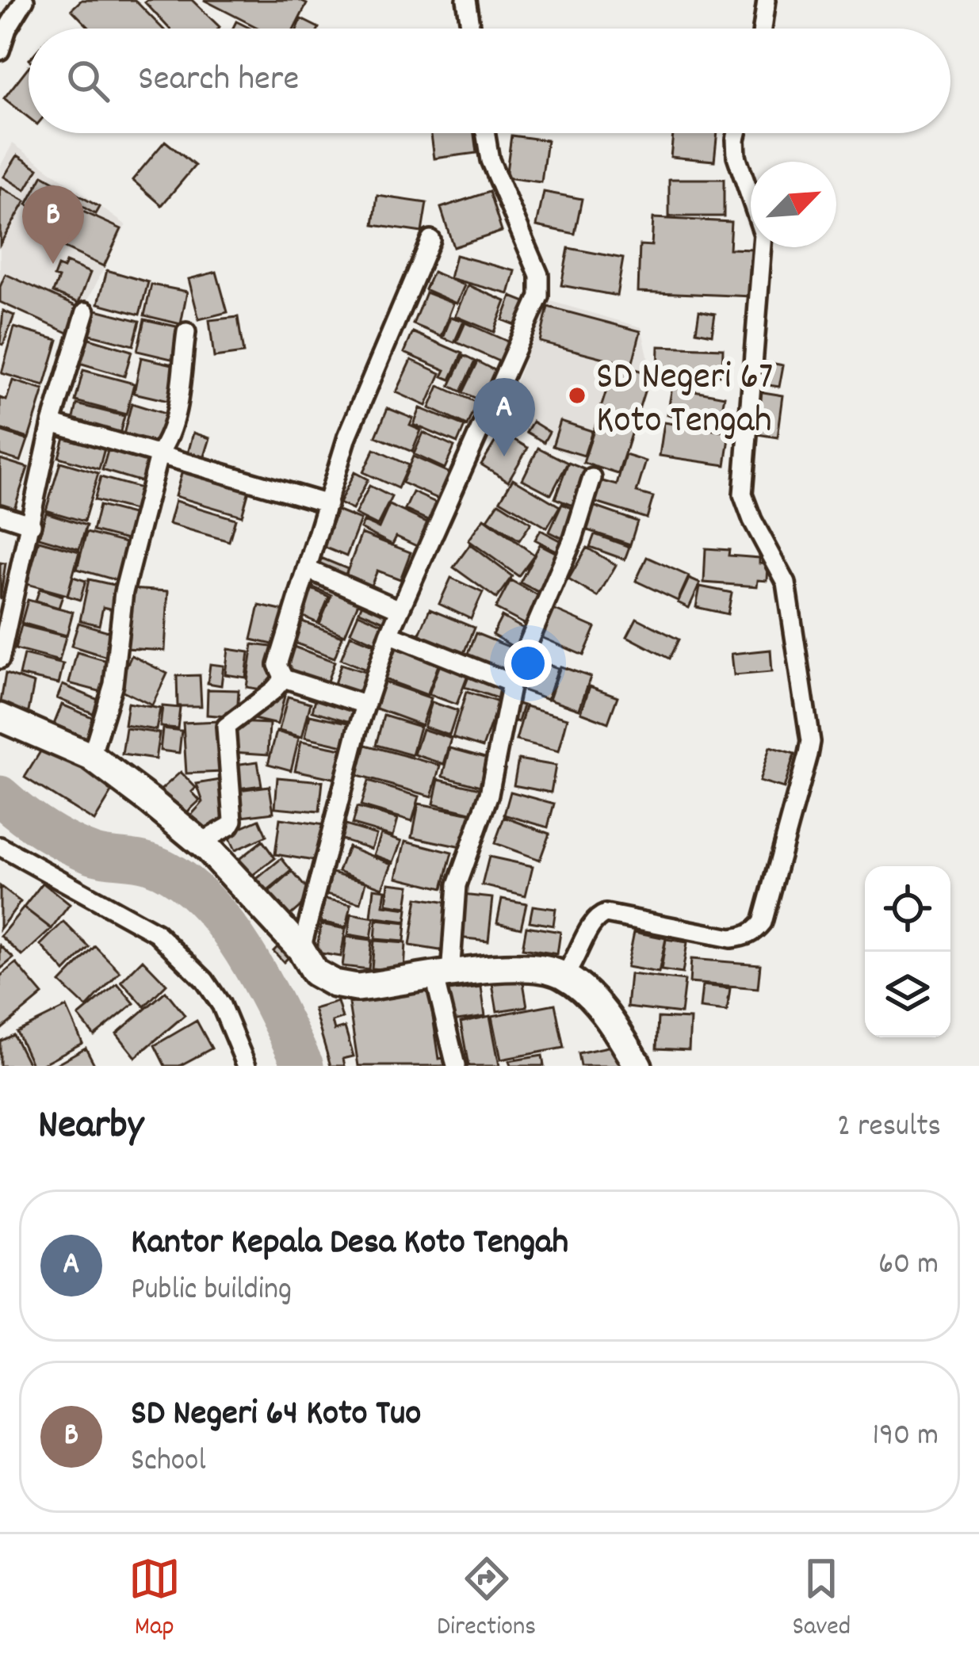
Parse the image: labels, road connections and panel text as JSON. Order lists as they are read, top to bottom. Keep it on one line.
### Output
{"places":["SD Negeri 67 Koto Tengah"],"north":"top right","page":{"search":"Search here","pins":["B","A"],"heading":["Nearby","2 results"],"list":[{"mark":"A","name":"Kantor Kepala Desa Koto Tengah","note":"Public building","value":"60 m"},{"mark":"B","name":"SD Negeri 64 Koto Tuo","note":"School","value":"190 m"}],"nav":["Map","Directions","Saved"]}}
